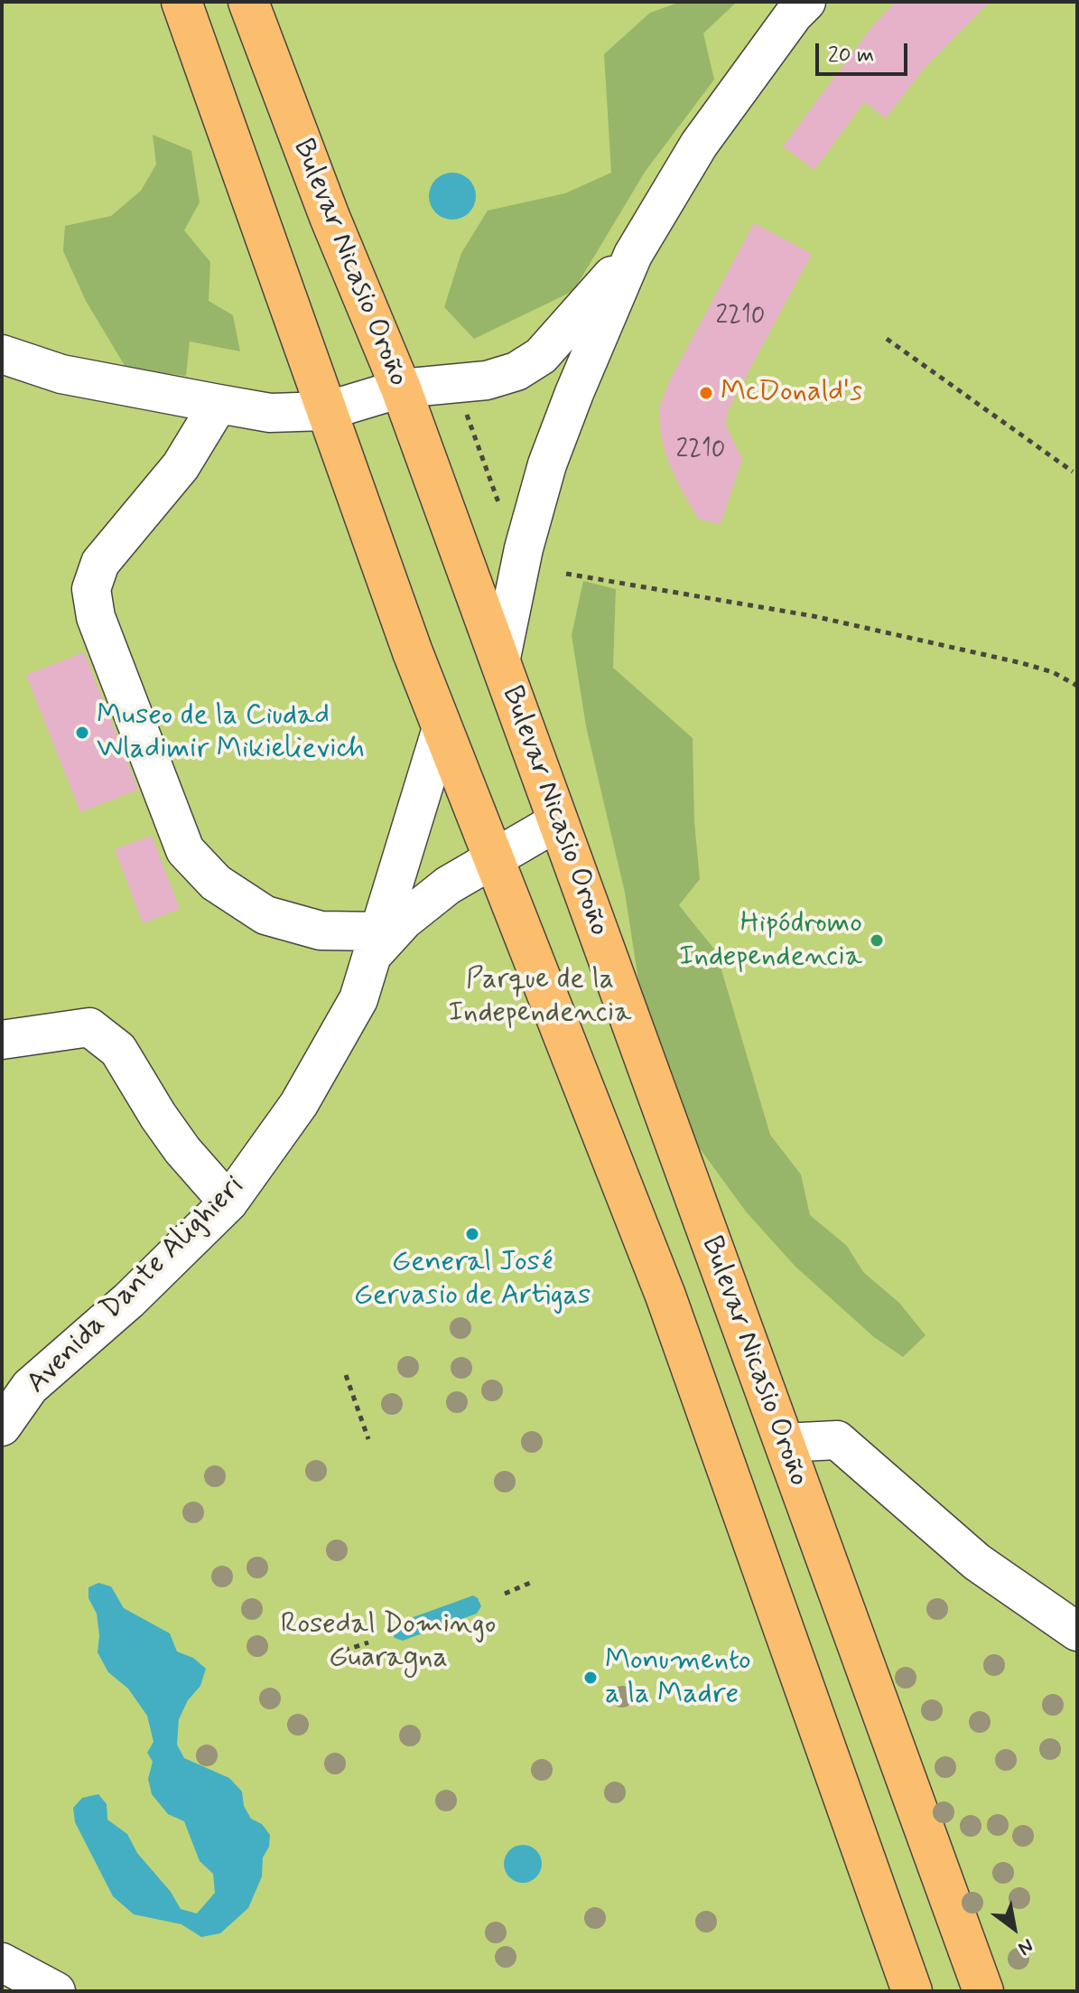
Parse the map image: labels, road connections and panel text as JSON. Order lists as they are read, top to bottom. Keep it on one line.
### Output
{"streets":{"main road":["Bulevar Nicasio Oroño"],"street":["Avenida Dante Alighieri"]},"crossings":[["Bulevar Nicasio Oroño","Avenida Dante Alighieri"]],"parks":["Parque de la Independencia","Rosedal Domingo Guaragna"],"places":["McDonald's","Museo de la Ciudad Wladimir Mikielievich","Hipódromo Independencia","General José Gervasio de Artigas","Monumento a la Madre"],"house_numbers":["2210","2210"],"scale_bar":"20 m","north":"bottom right"}
